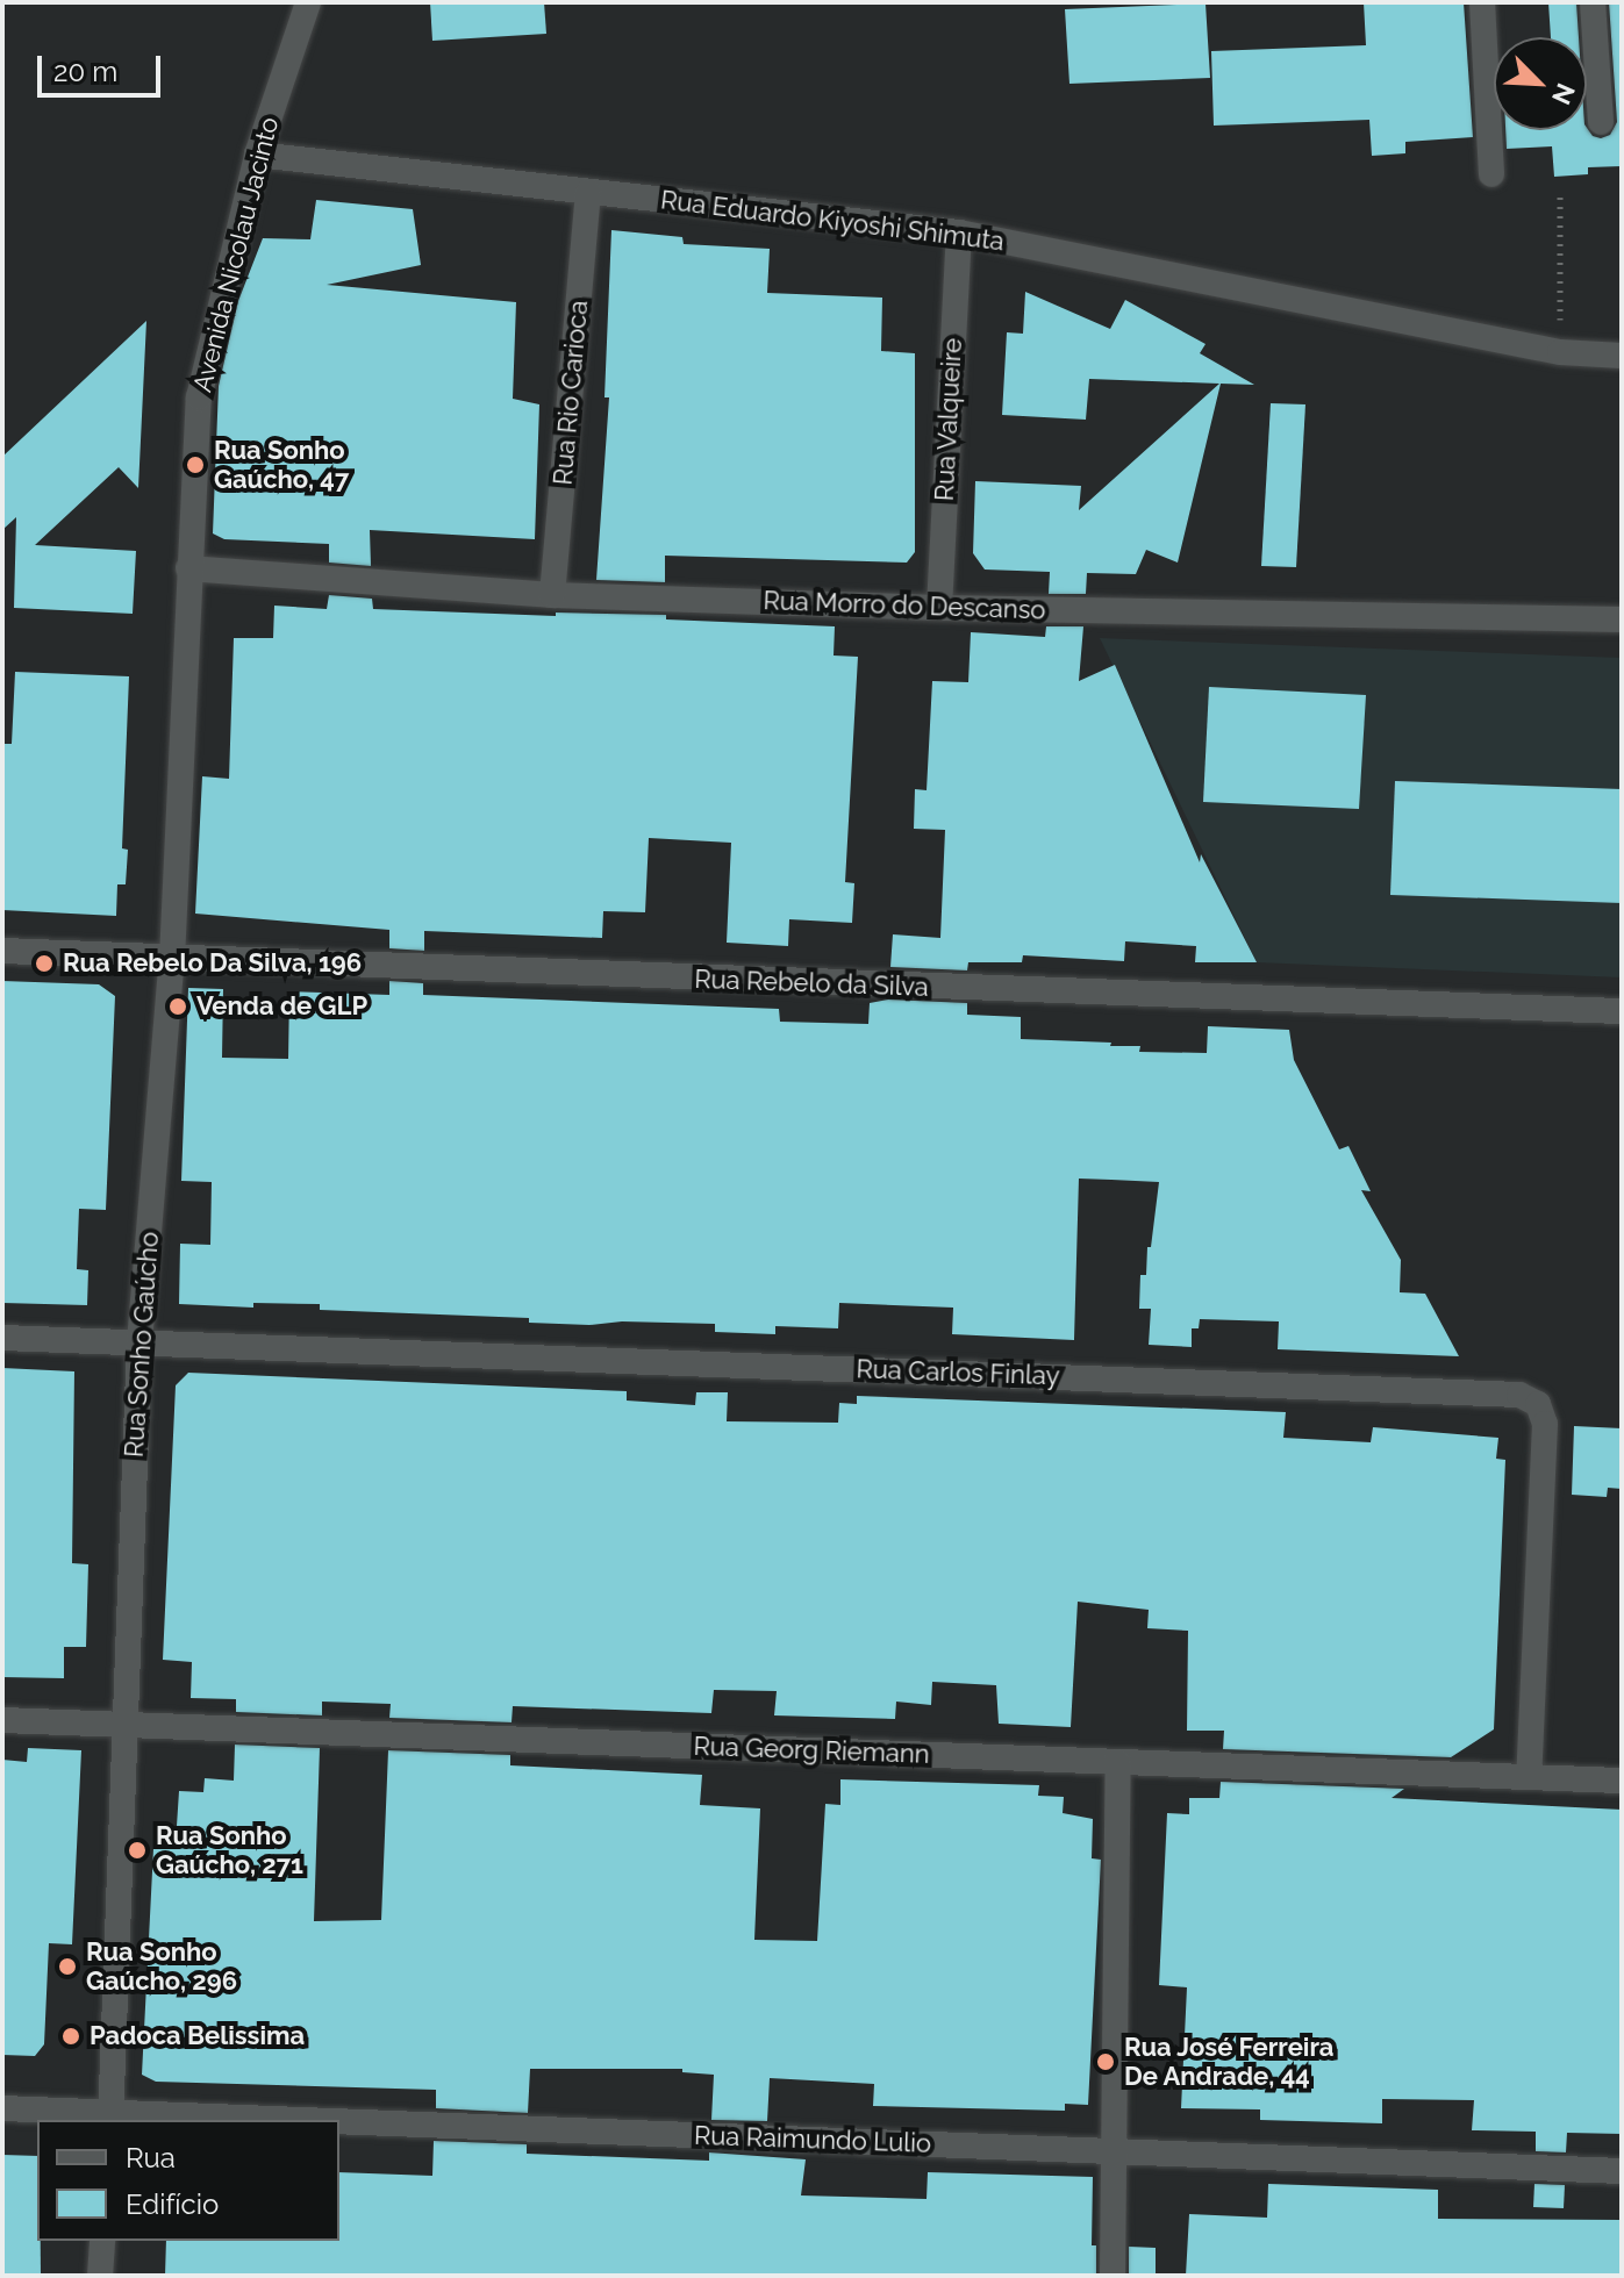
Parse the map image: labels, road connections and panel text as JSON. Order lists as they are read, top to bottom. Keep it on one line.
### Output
{"streets":{"street":["Rua Eduardo Kiyoshi Shimuta","Avenida Nicolau Jacinto","Rua Rio Carioca","Rua Valqueire","Rua Morro do Descanso","Rua Rebelo da Silva","Rua Sonho Gaúcho","Rua Carlos Finlay","Rua Georg Riemann","Rua Raimundo Lulio"]},"crossings":[["Rua Eduardo Kiyoshi Shimuta","Avenida Nicolau Jacinto"],["Rua Eduardo Kiyoshi Shimuta","Rua Rio Carioca"],["Rua Eduardo Kiyoshi Shimuta","Rua Valqueire"],["Avenida Nicolau Jacinto","Rua Morro do Descanso"],["Avenida Nicolau Jacinto","Rua Sonho Gaúcho"],["Rua Rio Carioca","Rua Morro do Descanso"],["Rua Valqueire","Rua Morro do Descanso"],["Rua Morro do Descanso","Rua Sonho Gaúcho"],["Rua Rebelo da Silva","Rua Sonho Gaúcho"],["Rua Sonho Gaúcho","Rua Carlos Finlay"],["Rua Sonho Gaúcho","Rua Georg Riemann"],["Rua Sonho Gaúcho","Rua Raimundo Lulio"],["Rua Carlos Finlay","Rua Georg Riemann"]],"places":["Rua Sonho Gaúcho, 47","Rua Rebelo Da Silva, 196","Venda de GLP","Rua Sonho Gaúcho, 271","Rua Sonho Gaúcho, 296","Padoca Belissima","Rua José Ferreira De Andrade, 44"],"legend":["Rua","Edifício"],"scale_bar":"20 m","north":"bottom right"}
